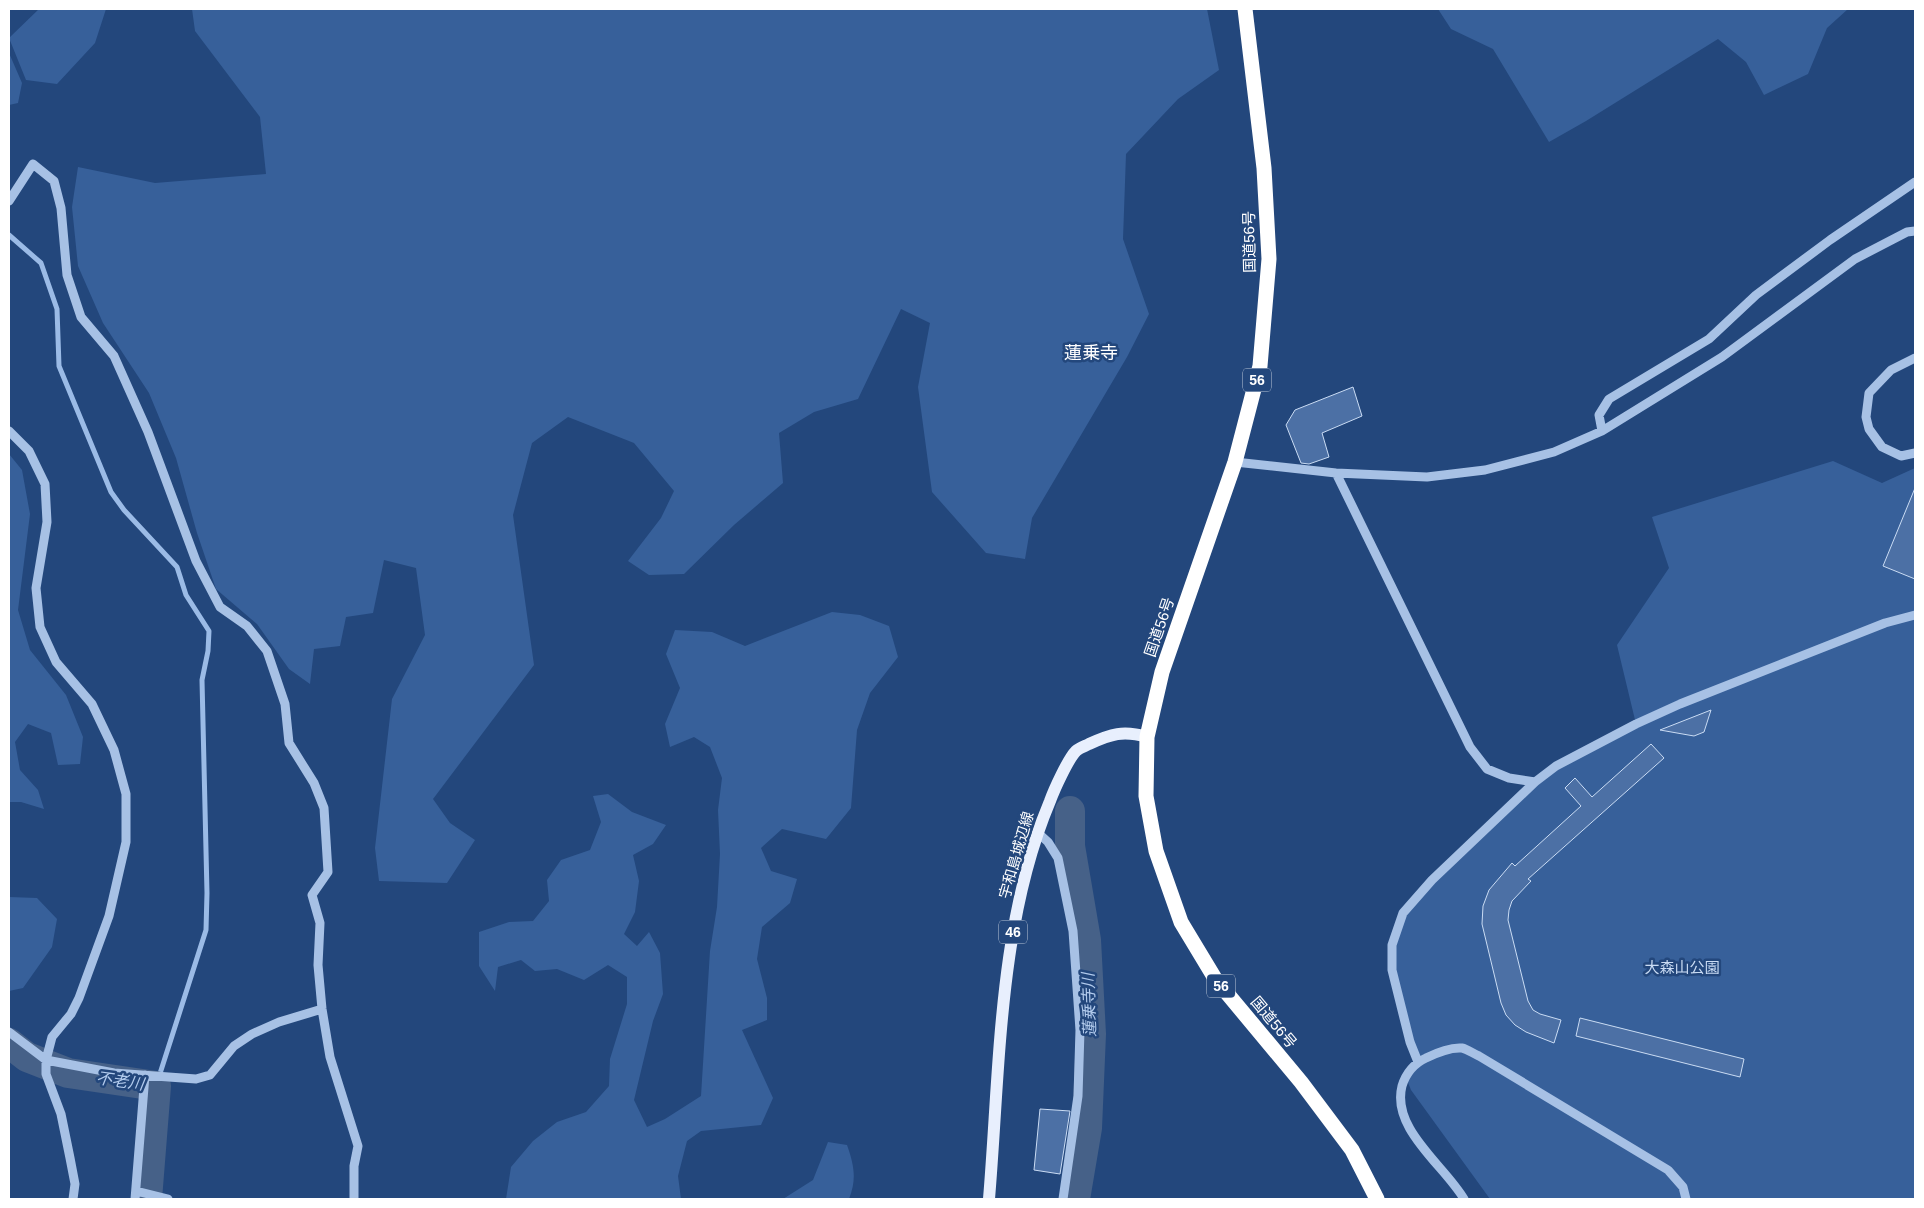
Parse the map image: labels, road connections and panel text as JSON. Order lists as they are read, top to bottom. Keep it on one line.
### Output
{"streets":{"highway":["国道56号","56"],"main road":["宇和島城辺線","46"]},"crossings":[["国道56号","宇和島城辺線"]],"districts":["蓮乗寺"],"water":["蓮乗寺川","不老川"],"parks":["大森山公園"]}
